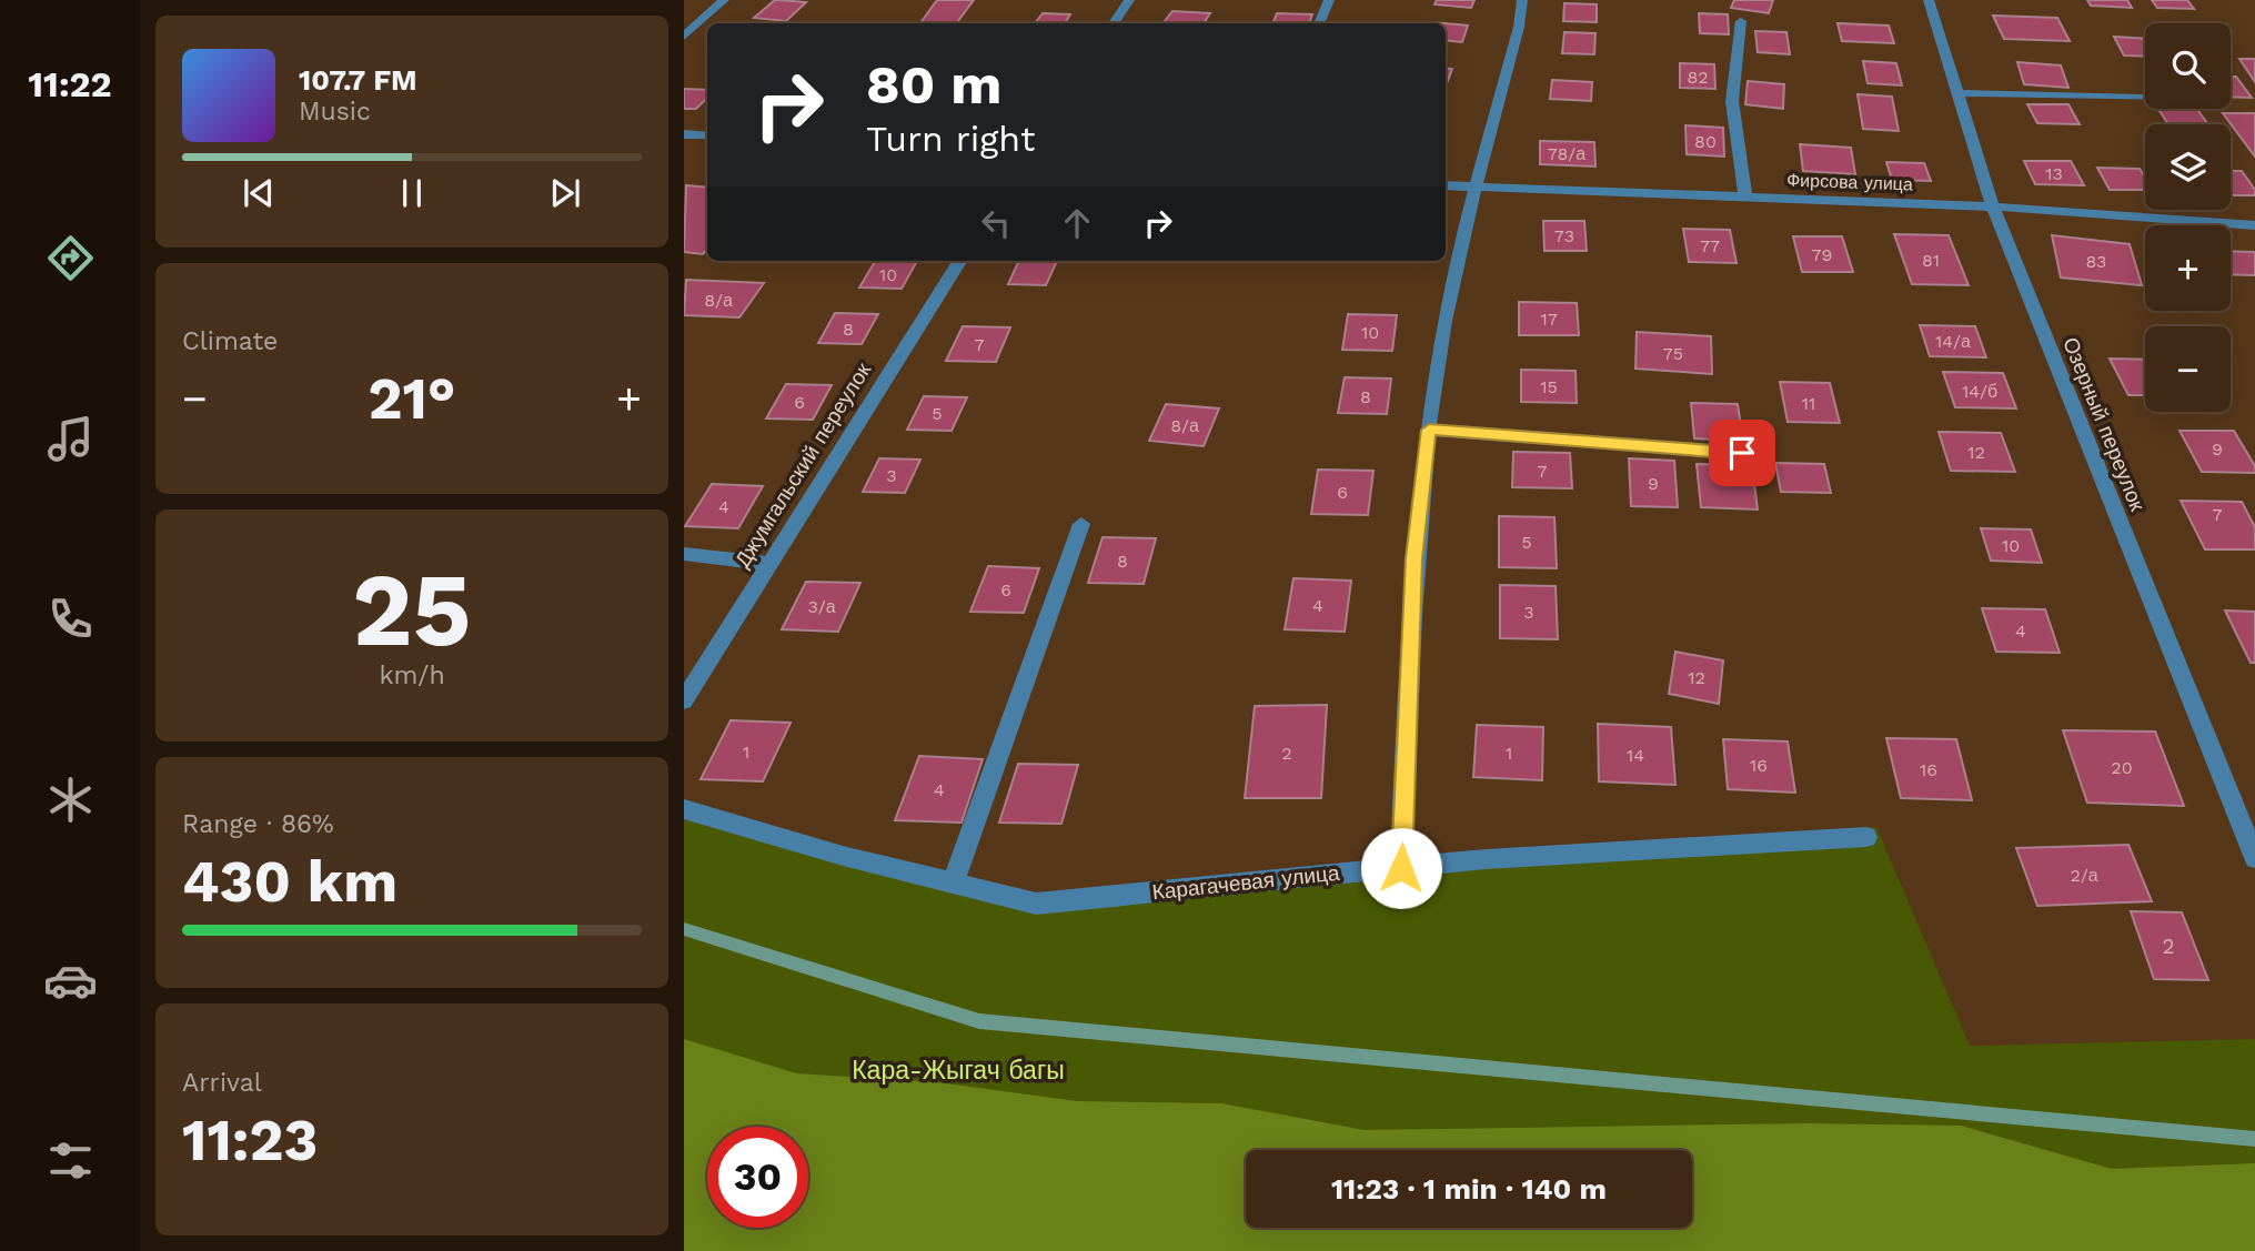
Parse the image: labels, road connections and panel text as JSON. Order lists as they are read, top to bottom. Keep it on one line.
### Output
{"streets":{"street":["Фирсова улица","Озерный переулок","Джумгальский переулок","Карагачевая улица"]},"crossings":[["Фирсова улица","Озерный переулок"]],"parks":["Кара-Жыгач багы"],"house_numbers":["82","80","78/а","13","73","77","79","81","83","10","8/а","17","8","10","14/а","7","75","15","14/б","8","6","11","5","8/а","9","12","7","3","9","6","4","7","5","10","8","6","4","3/а","3","4","12","1","2","1","14","16","20","16","4","2/а","2"],"page":{"tabs":"11:22","map_buttons":["+","−"],"turn":["80 m","Turn right"],"song":["107.7 FM","Music"],"tile":["Climate",["25","km/h"],["Range · 86%","430 km"],["Arrival","11:23"]],"heat":["−","21°","+"],"limit":"30","trip":"11:23 · 1 min · 140 m"}}
